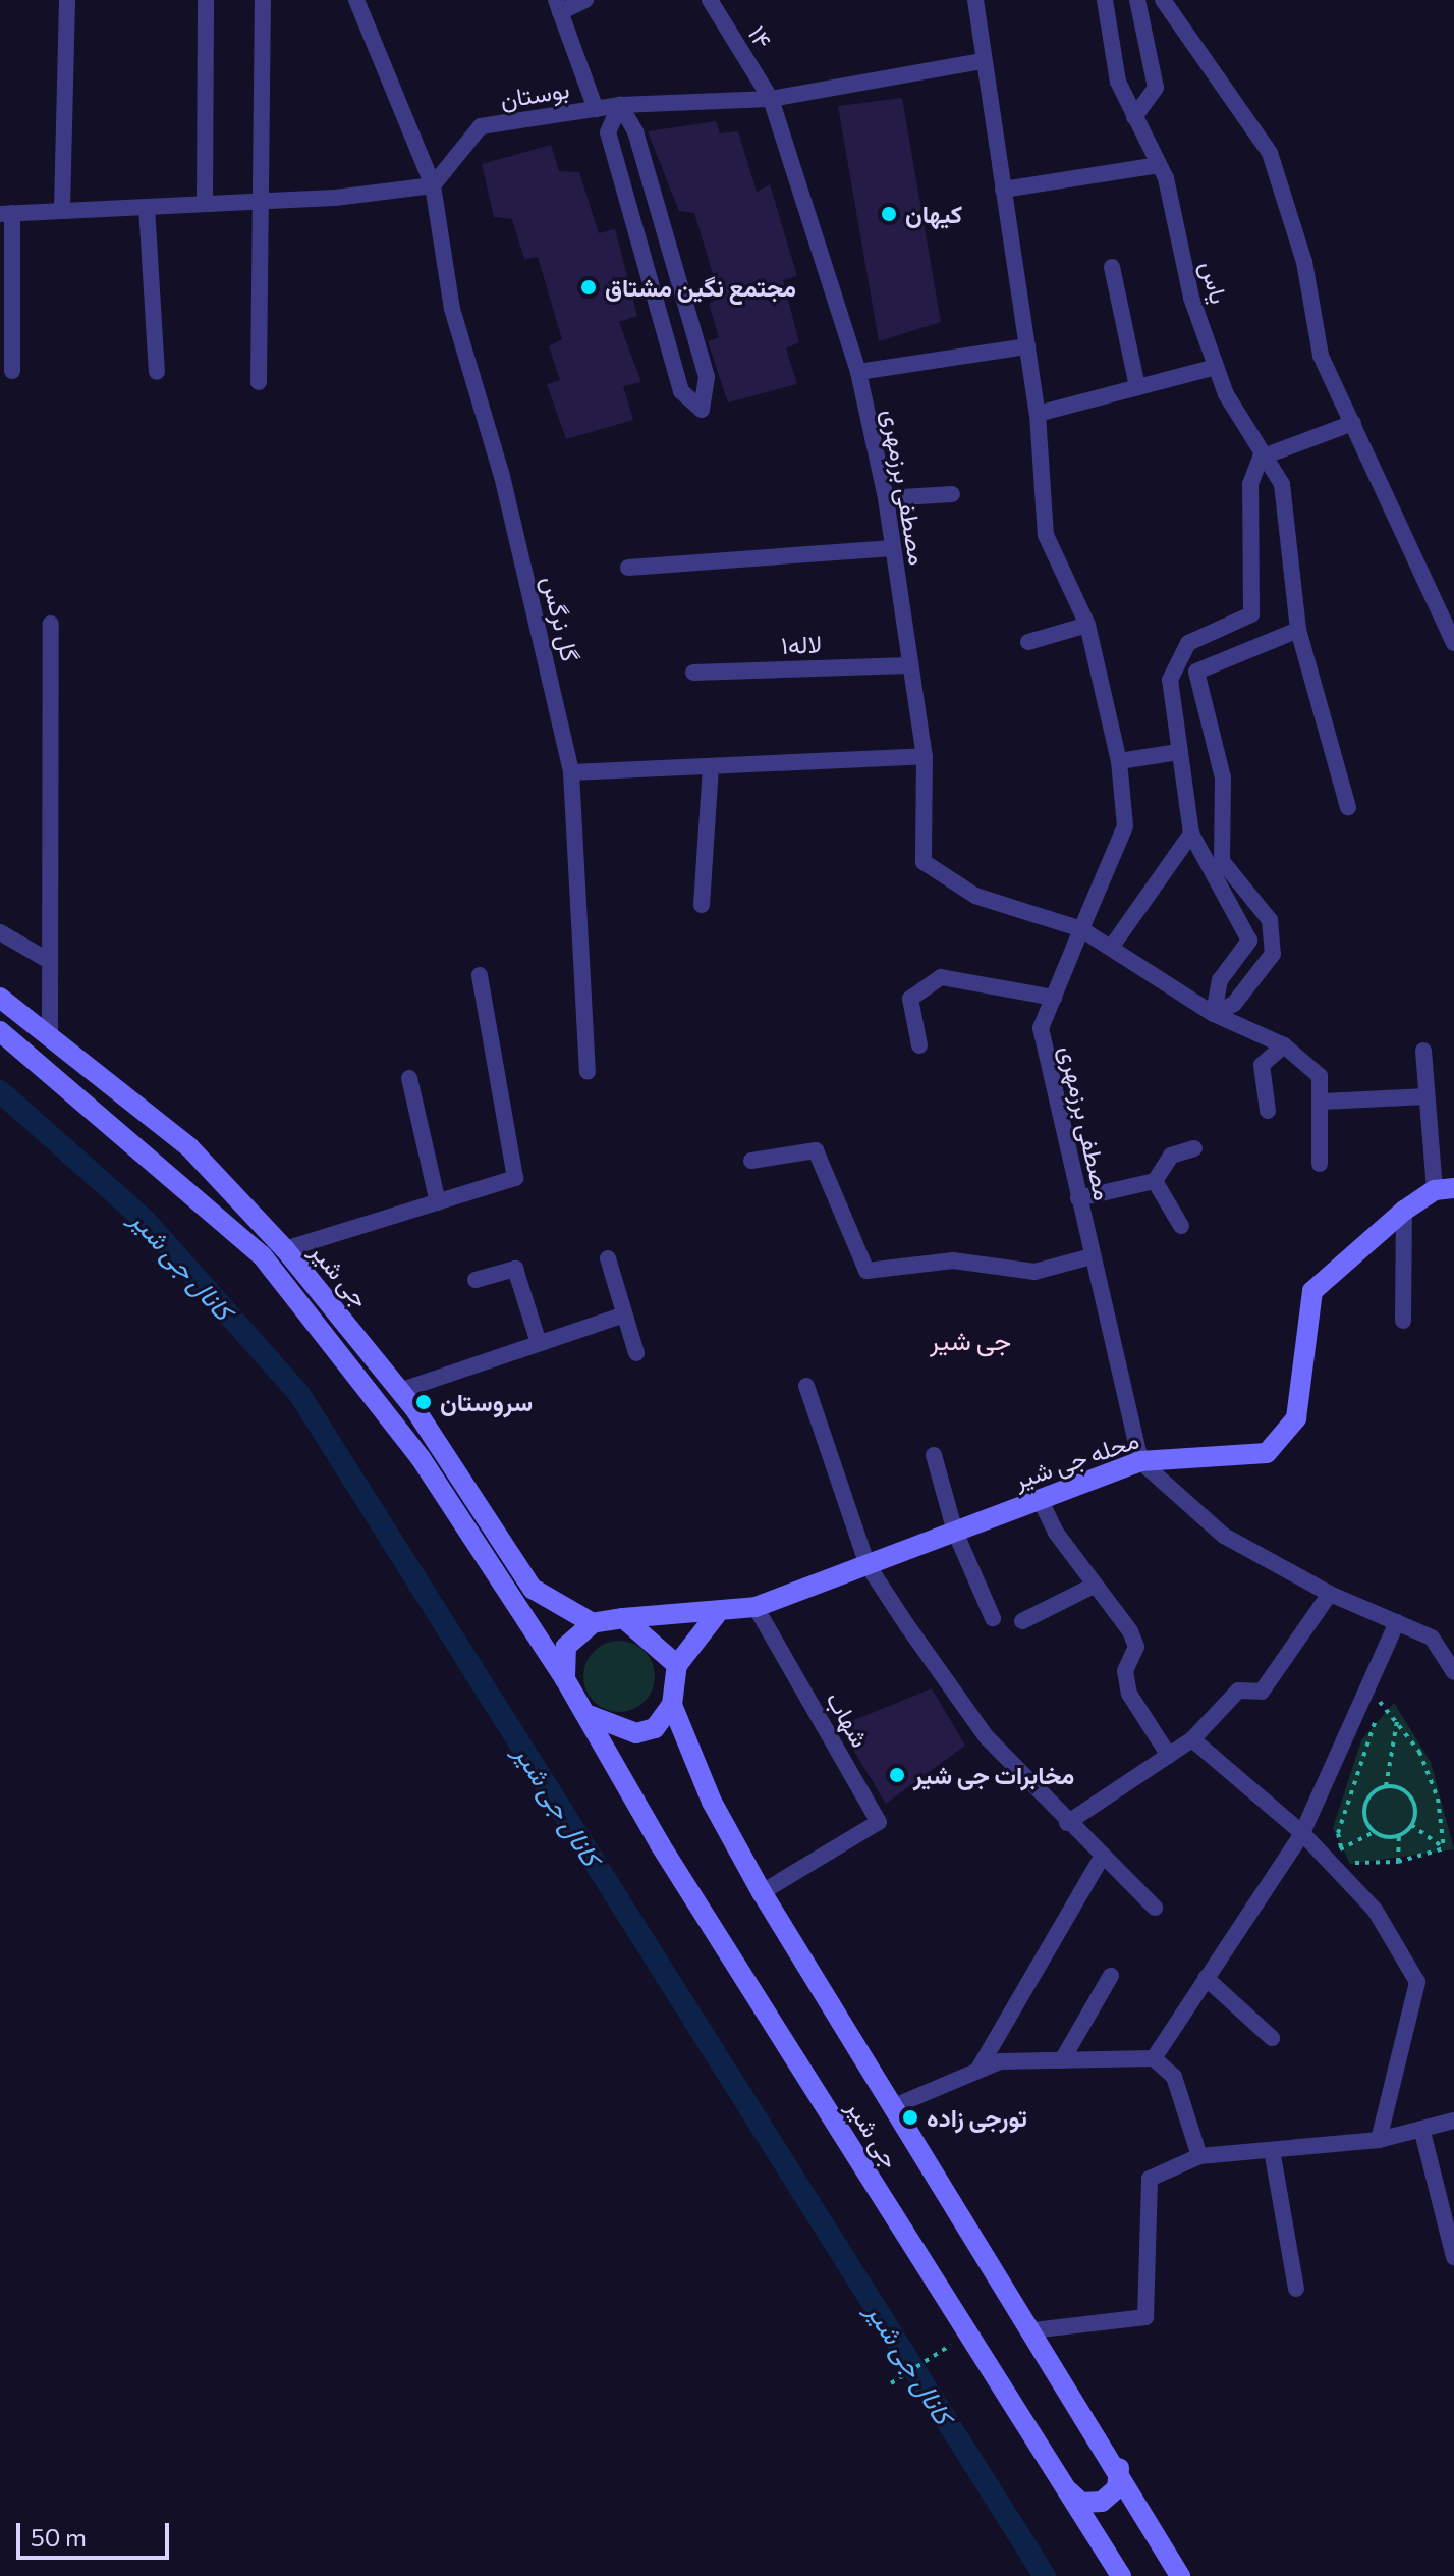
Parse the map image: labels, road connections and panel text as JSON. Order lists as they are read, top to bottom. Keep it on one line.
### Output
{"streets":{"main road":["جی شیر","محله جی شیر"],"street":["۱۴","بوستان","یاس","مصطفی برزمهری","گل نرگس","لاله۱","شهاب"]},"crossings":[["۱۴","بوستان"],["بوستان","گل نرگس"],["مصطفی برزمهری","لاله۱"],["مصطفی برزمهری","محله جی شیر"],["جی شیر","محله جی شیر"],["جی شیر","شهاب"],["محله جی شیر","شهاب"]],"districts":["جی شیر"],"water":["کانال جی شیر"],"places":["کیهان","مجتمع نگین مشتاق","سروستان","مخابرات جی شیر","تورجی زاده"],"scale_bar":"50 m"}
